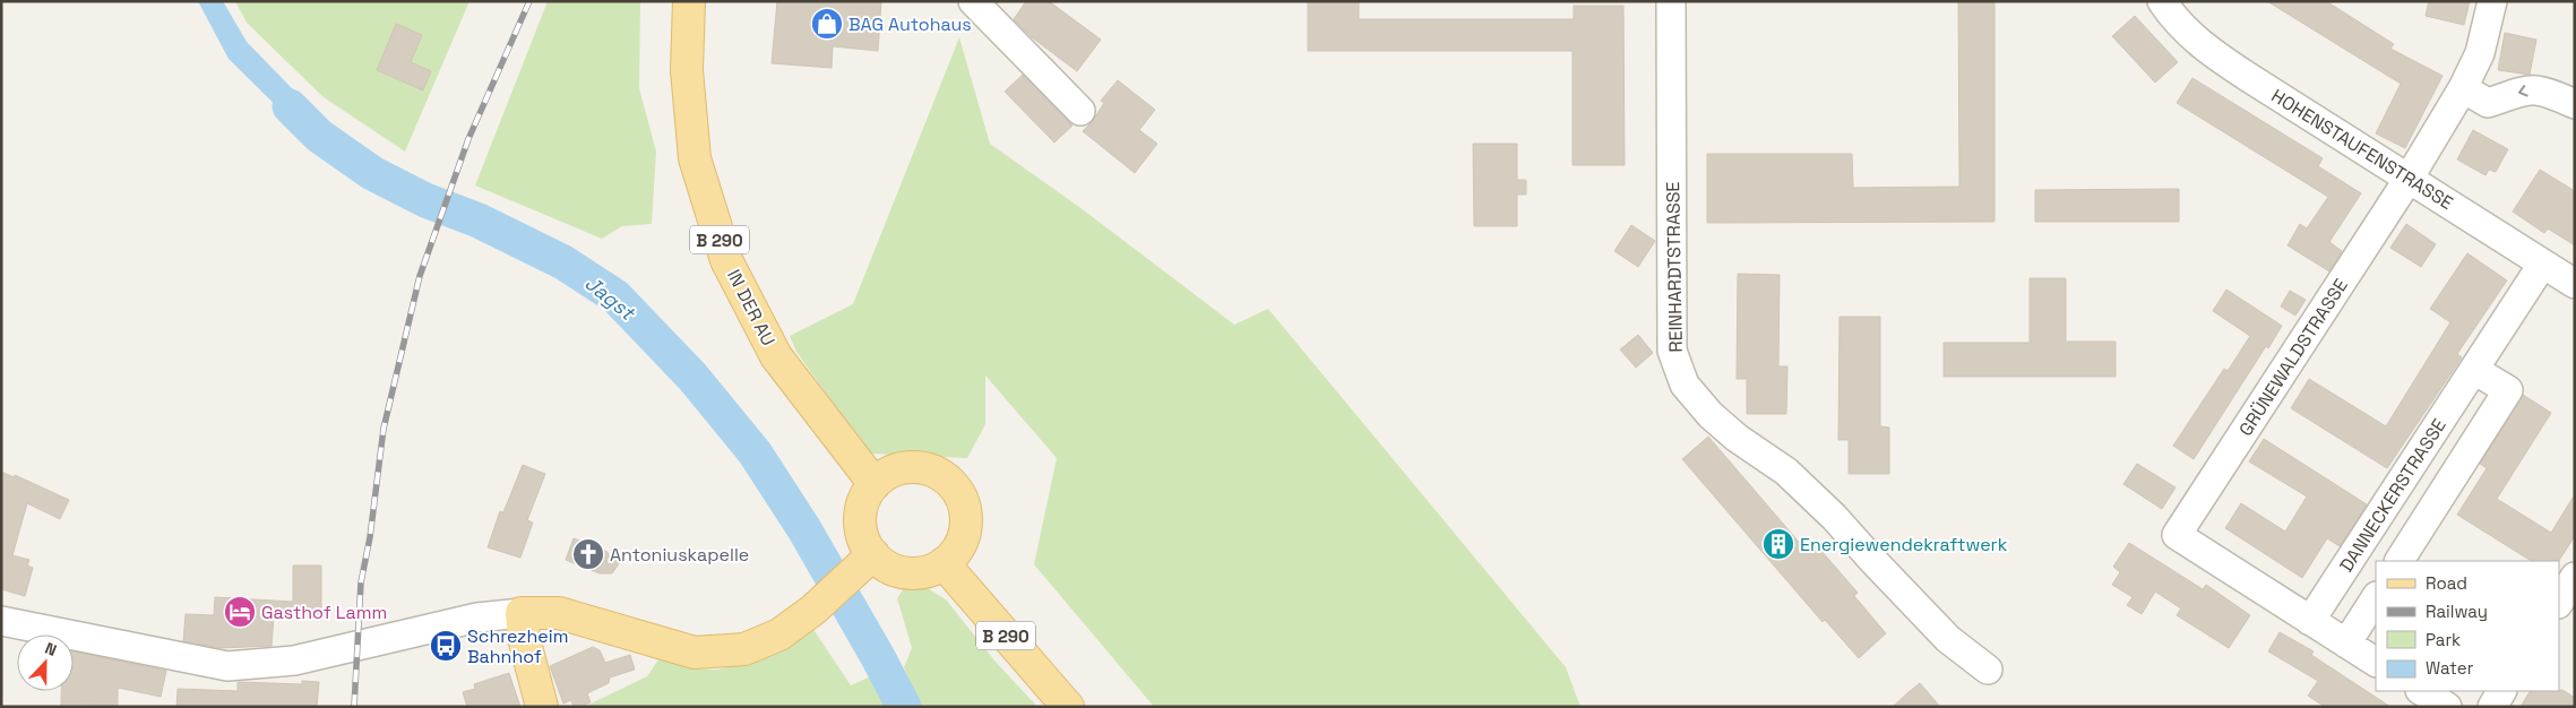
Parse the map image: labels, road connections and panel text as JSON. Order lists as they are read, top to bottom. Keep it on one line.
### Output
{"streets":{"main road":["B 290","IN DER AU"],"street":["HOHENSTAUFENSTRASSE","REINHARDTSTRASSE","GRÜNEWALDSTRASSE","DANNECKERSTRASSE"]},"crossings":[["HOHENSTAUFENSTRASSE","GRÜNEWALDSTRASSE"],["HOHENSTAUFENSTRASSE","DANNECKERSTRASSE"],["B 290","IN DER AU"],["GRÜNEWALDSTRASSE","DANNECKERSTRASSE"]],"water":["Jagst"],"places":{"shop":["BAG Autohaus"],"building":["Energiewendekraftwerk"],"church":["Antoniuskapelle"],"hotel":["Gasthof Lamm"],"bus stop":["Schrezheim Bahnhof"]},"legend":["Road","Railway","Park","Water"],"north":"top"}
